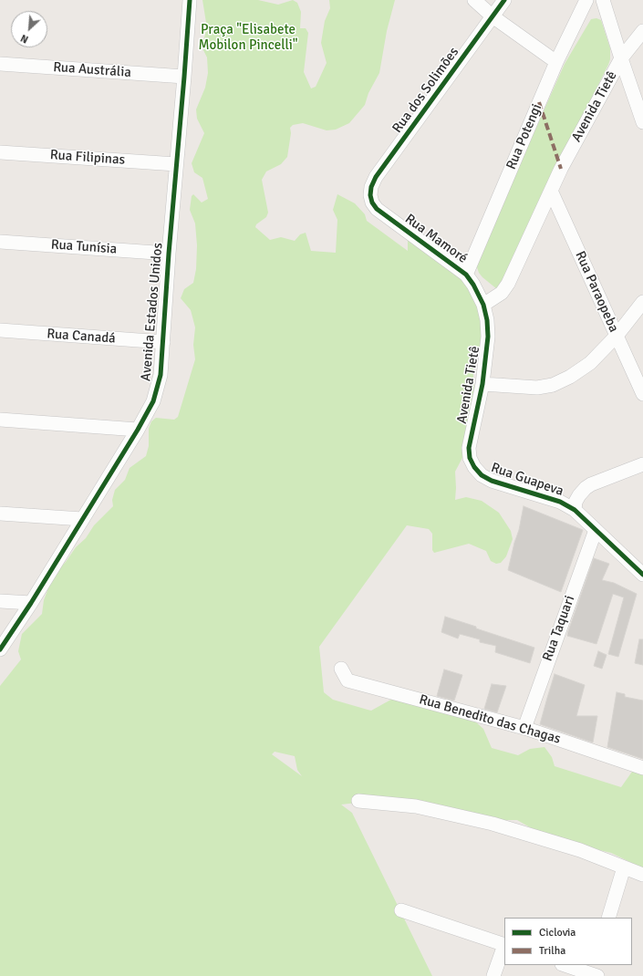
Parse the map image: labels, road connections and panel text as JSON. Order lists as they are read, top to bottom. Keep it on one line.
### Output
{"streets":{"street":["Rua Austrália","Rua dos Solimões","Avenida Tietê","Rua Potengi","Rua Filipinas","Rua Mamoré","Rua Tunísia","Rua Paraopeba","Avenida Estados Unidos","Rua Canadá","Rua Guapeva","Rua Taquari","Rua Benedito das Chagas"]},"crossings":[["Rua Austrália","Avenida Estados Unidos"],["Rua dos Solimões","Rua Mamoré"],["Avenida Tietê","Rua Mamoré"],["Avenida Tietê","Rua Paraopeba"],["Avenida Tietê","Rua Guapeva"],["Rua Potengi","Rua Mamoré"],["Rua Filipinas","Avenida Estados Unidos"],["Rua Tunísia","Avenida Estados Unidos"],["Avenida Estados Unidos","Rua Canadá"],["Rua Taquari","Rua Benedito das Chagas"]],"parks":["Praça \"Elisabete Mobilon Pincelli\""],"legend":["Ciclovia","Trilha"],"north":"bottom left"}
